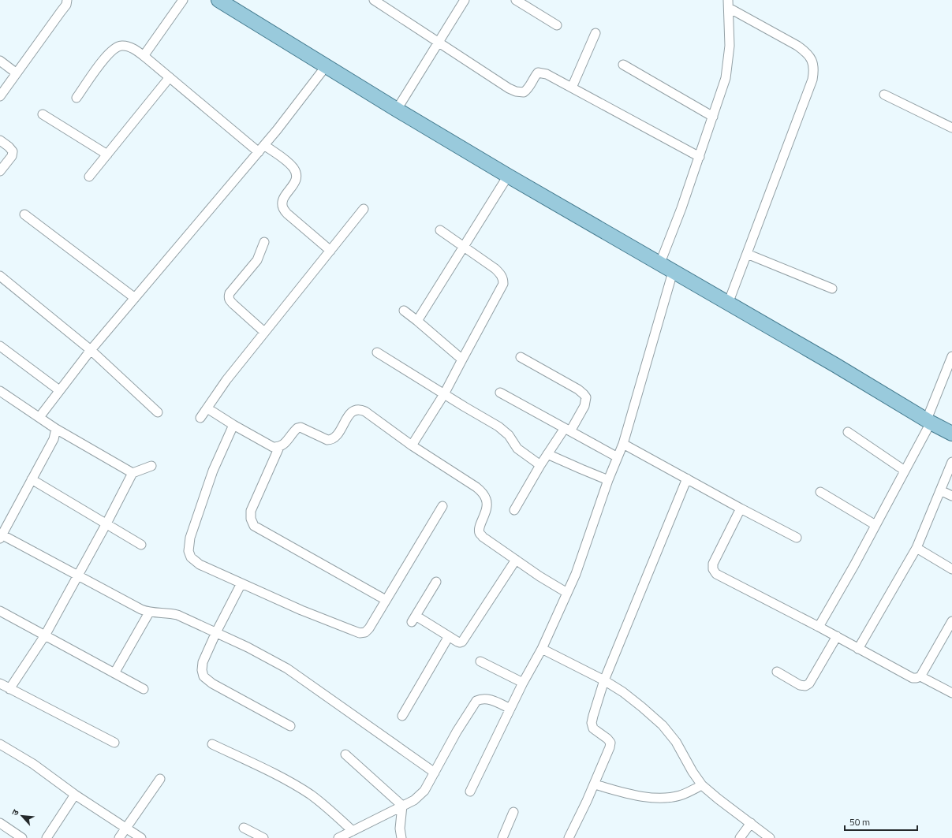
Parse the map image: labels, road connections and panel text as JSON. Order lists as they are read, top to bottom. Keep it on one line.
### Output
{"scale_bar":"50 m","north":"top left"}
